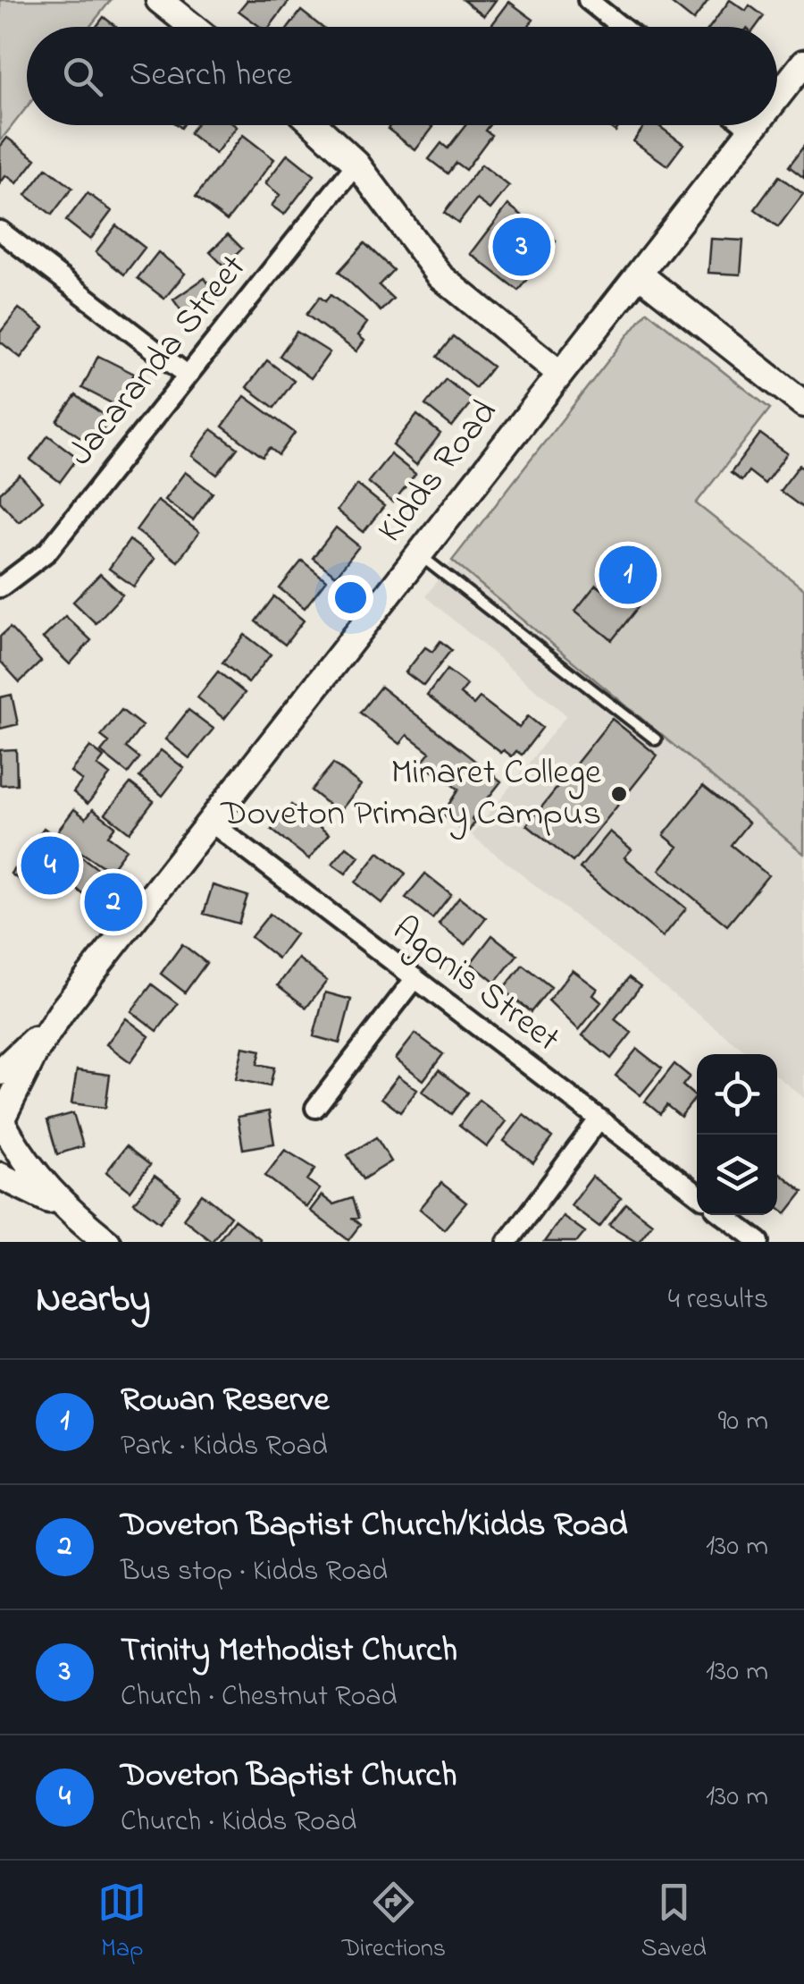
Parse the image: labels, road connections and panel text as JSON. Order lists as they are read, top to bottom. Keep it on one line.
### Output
{"streets":{"main road":["Kidds Road"],"street":["Jacaranda Street","Agonis Street"]},"crossings":[["Kidds Road","Agonis Street"]],"places":["Minaret College Doveton Primary Campus"],"page":{"search":"Search here","pins":["3","1","4","2"],"heading":["Nearby","4 results"],"list":[{"mark":"1","name":"Rowan Reserve","note":"Park · Kidds Road","value":"90 m"},{"mark":"2","name":"Doveton Baptist Church/Kidds Road","note":"Bus stop · Kidds Road","value":"130 m"},{"mark":"3","name":"Trinity Methodist Church","note":"Church · Chestnut Road","value":"130 m"},{"mark":"4","name":"Doveton Baptist Church","note":"Church · Kidds Road","value":"130 m"}],"nav":["Map","Directions","Saved"]}}
